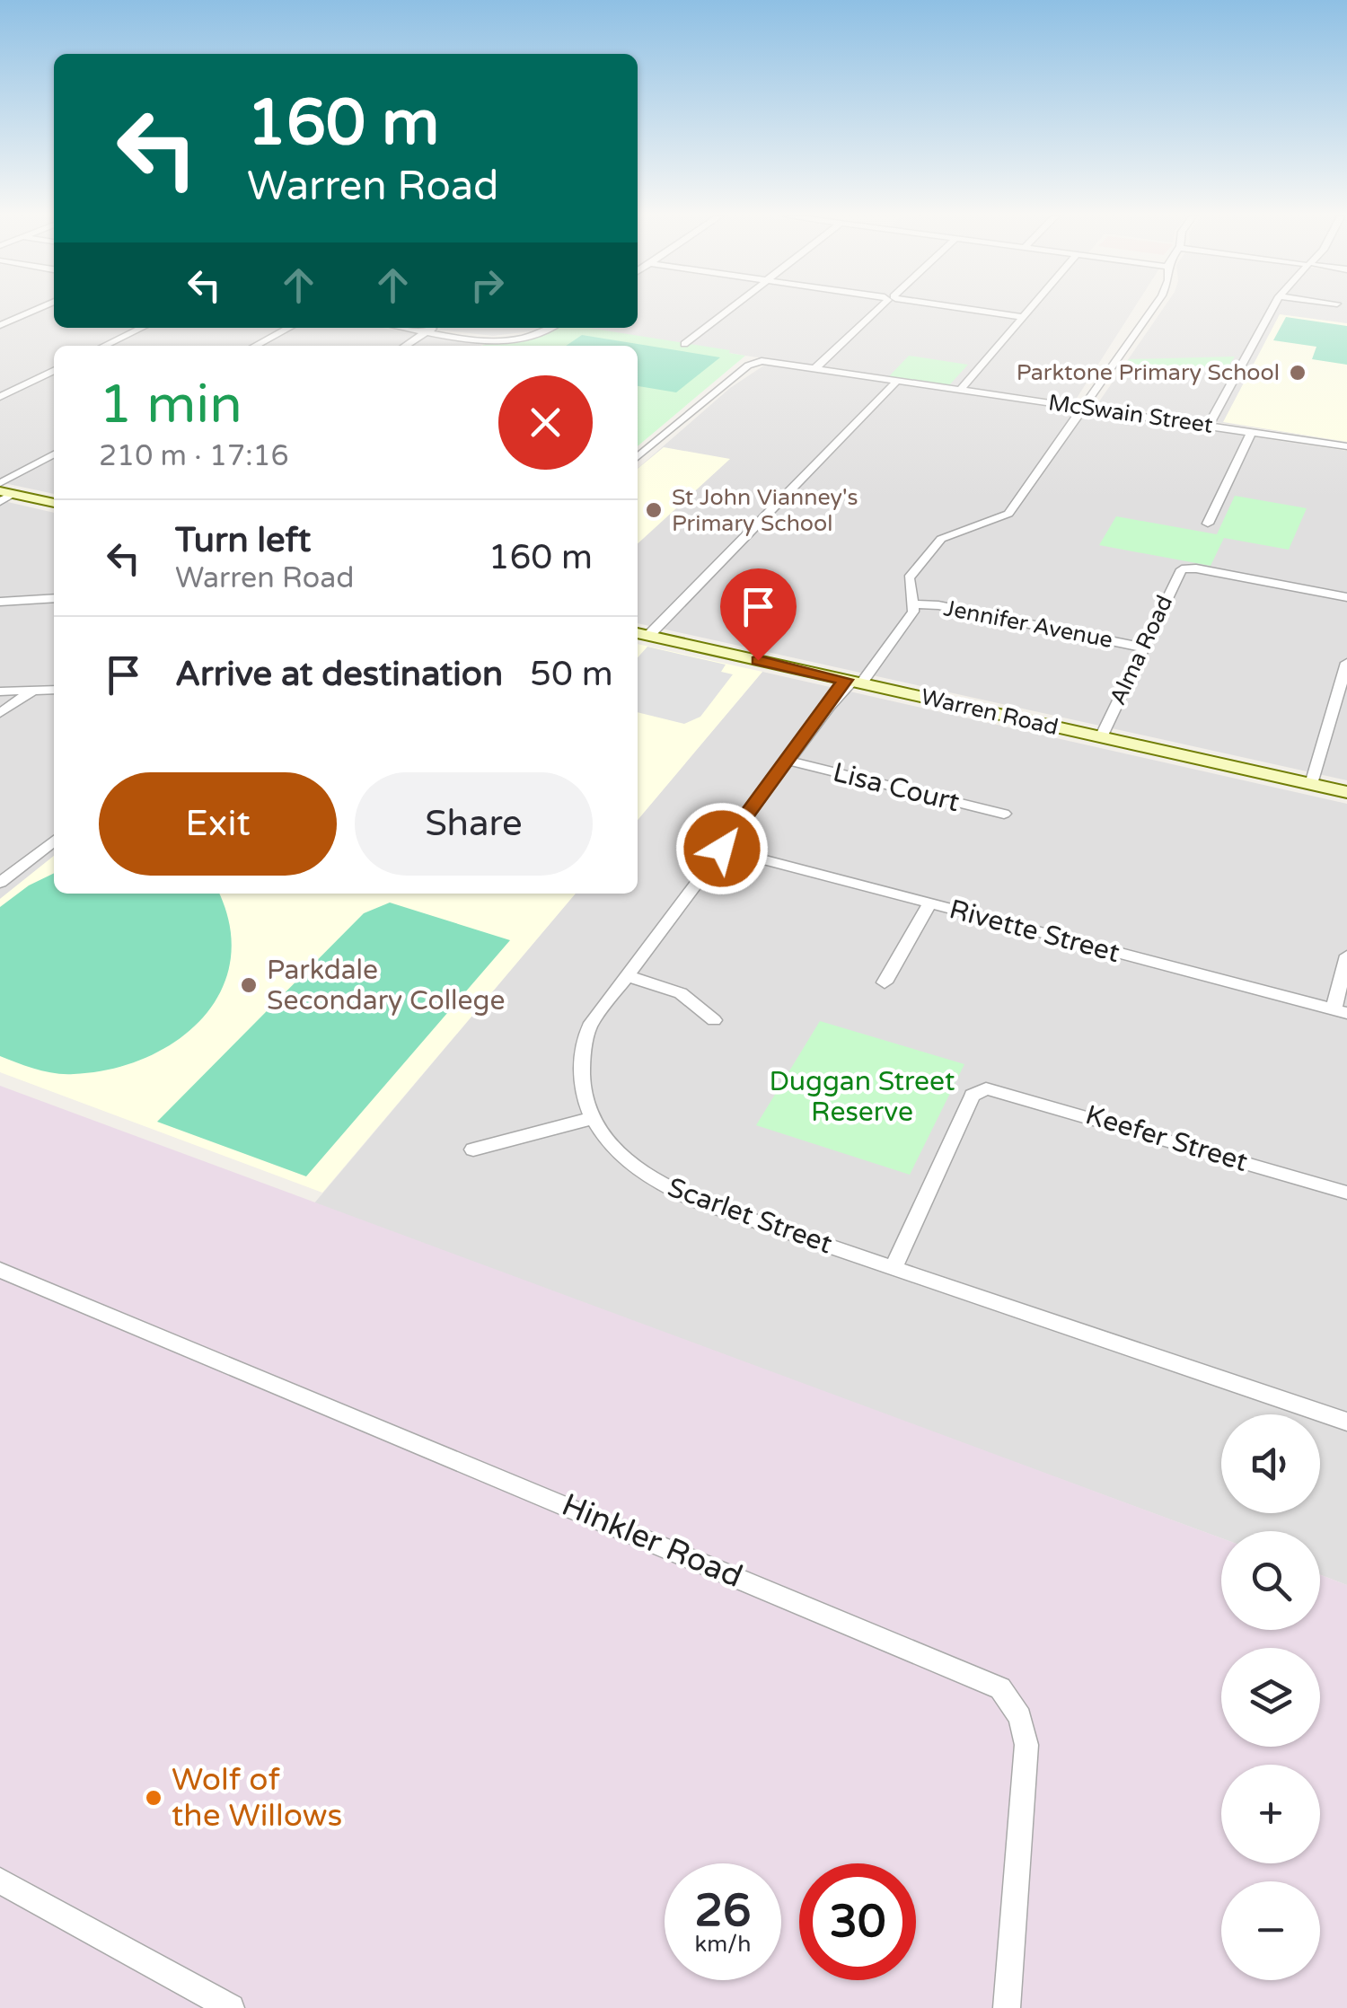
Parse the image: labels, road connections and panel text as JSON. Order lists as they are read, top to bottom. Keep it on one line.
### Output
{"streets":{"street":["McSwain Street","Jennifer Avenue","Alma Road","Warren Road","Lisa Court","Rivette Street","Keefer Street","Scarlet Street","Hinkler Road"]},"crossings":[["Jennifer Avenue","Alma Road"],["Jennifer Avenue","Scarlet Street"],["Alma Road","Warren Road"],["Warren Road","Scarlet Street"],["Lisa Court","Scarlet Street"],["Rivette Street","Scarlet Street"],["Keefer Street","Scarlet Street"]],"parks":["Duggan Street Reserve"],"places":["Parktone Primary School","St John Vianney's Primary School","Parkdale Secondary College","Wolf of the Willows"],"page":{"turn":["160 m","Warren Road"],"heading":["1 min","210 m · 17:16"],"list":[{"name":"Turn left","note":"Warren Road","value":"160 m"},{"name":"Arrive at destination","value":"50 m"}],"buttons":["Exit","Share"],"map_buttons":["+","−"],"speed":"26 km/h","limit":"30"}}
